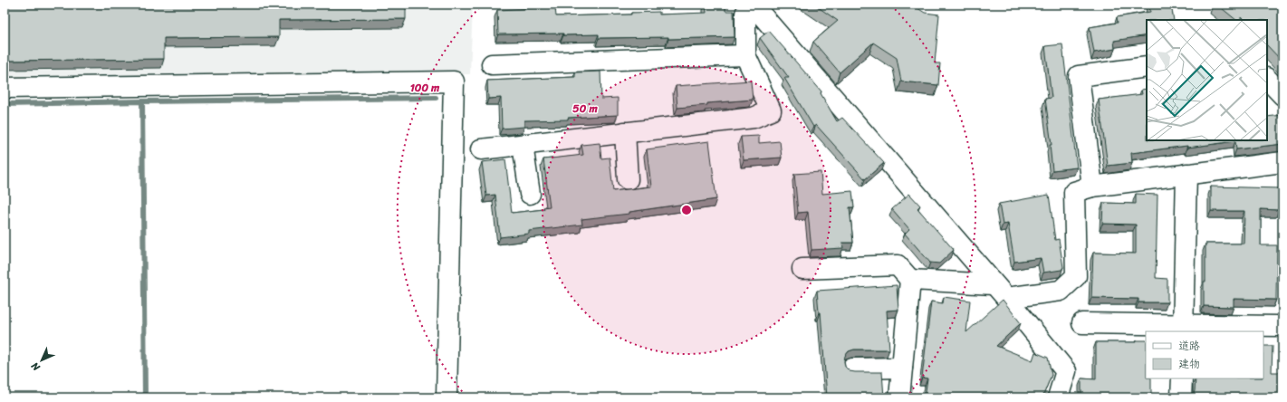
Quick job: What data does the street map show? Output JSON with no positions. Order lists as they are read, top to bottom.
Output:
{
  "legend": ["道路", "建物"],
  "north": "bottom left",
  "rings": ["100 m", "50 m"]
}
